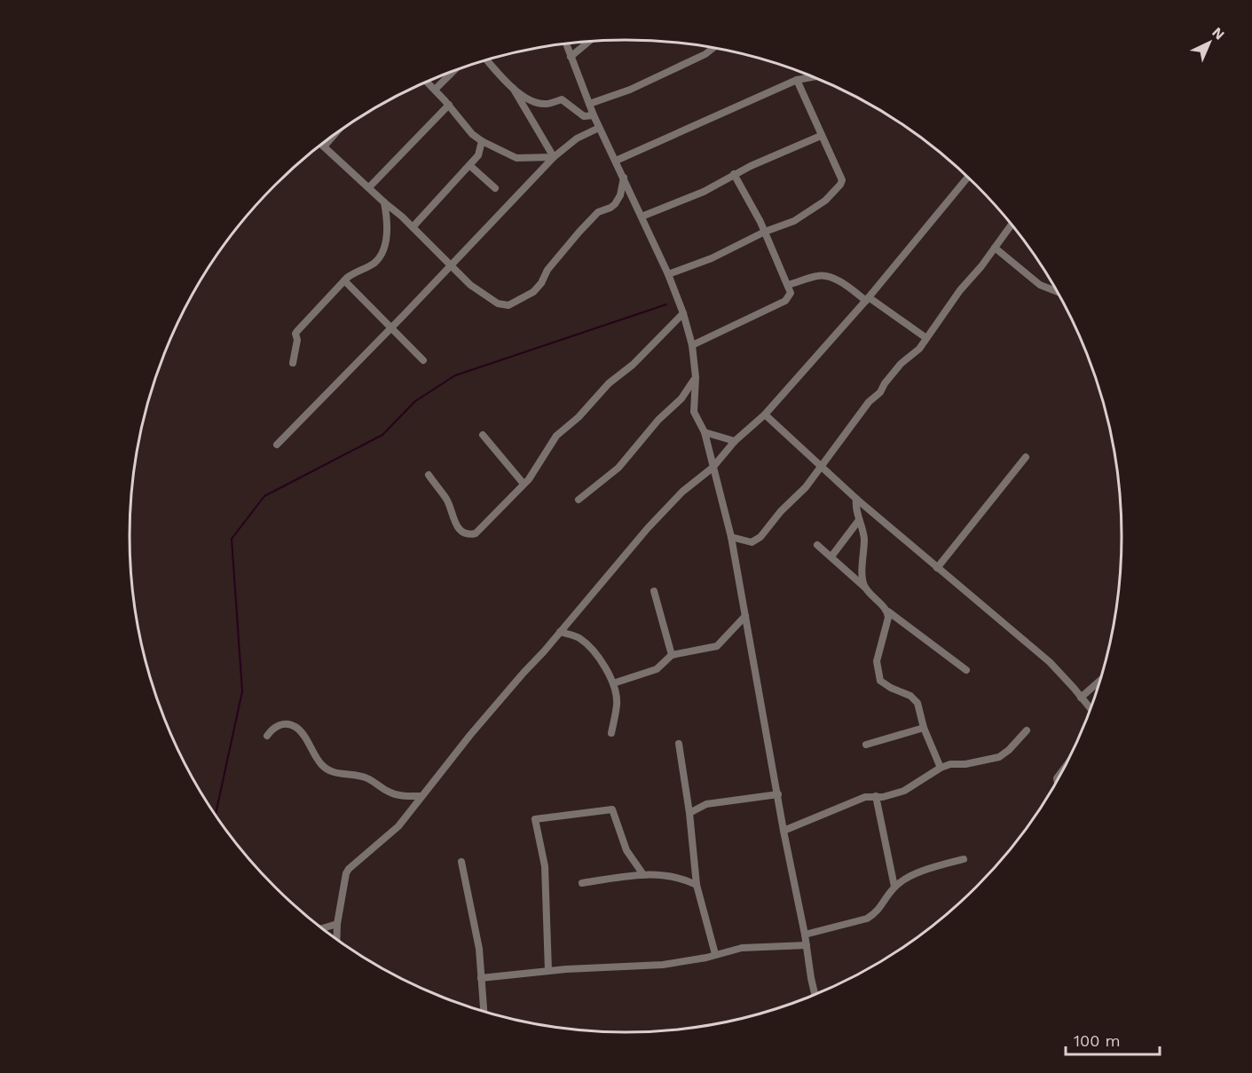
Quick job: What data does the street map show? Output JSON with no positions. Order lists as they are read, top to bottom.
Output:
{
  "scale_bar": "100 m",
  "north": "top right"
}
